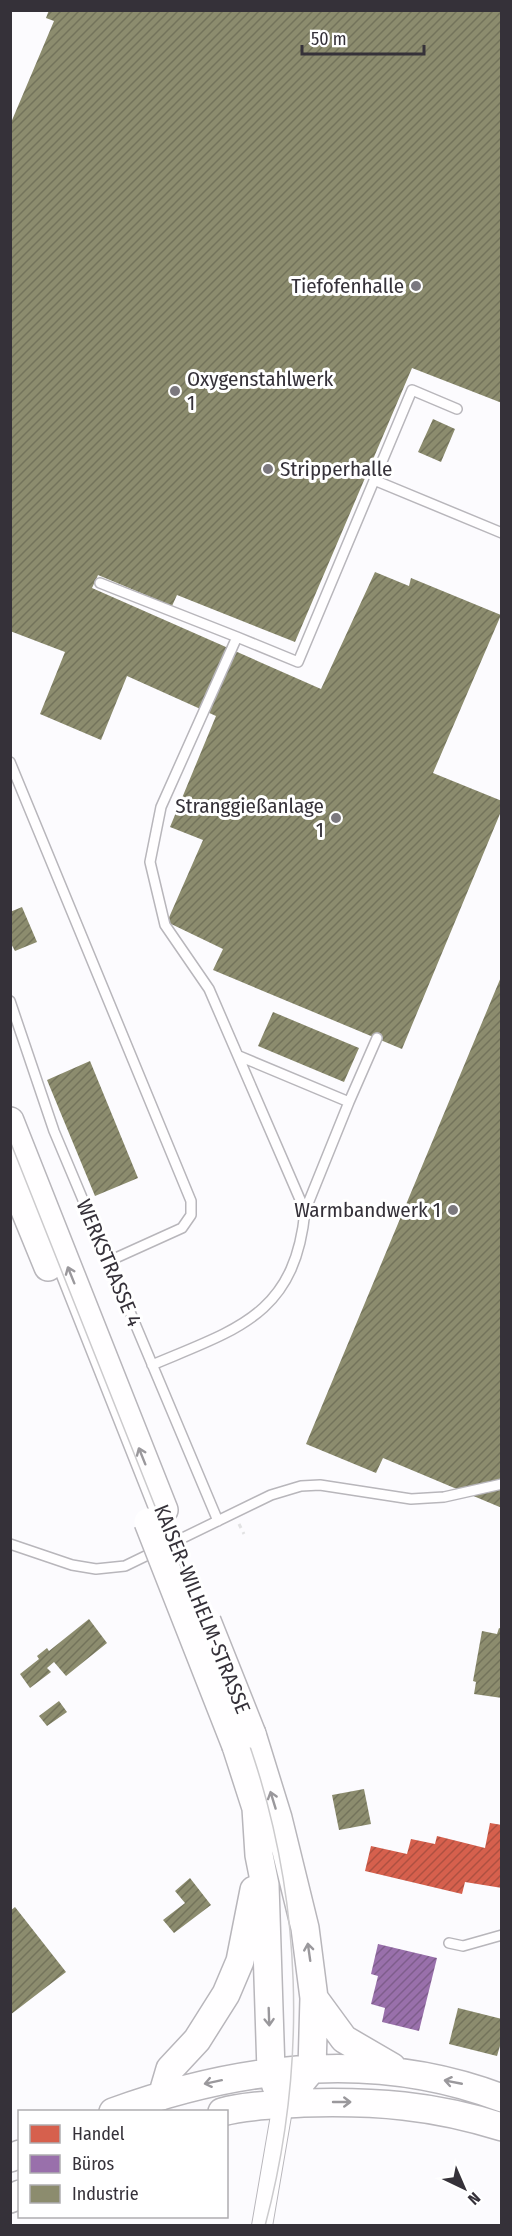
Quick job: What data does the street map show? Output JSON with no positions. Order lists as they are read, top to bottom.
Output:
{
  "streets": {
    "main road": ["KAISER-WILHELM-STRASSE"],
    "lane": ["WERKSTRASSE 4"]
  },
  "places": [
    "Tiefofenhalle",
    "Oxygenstahlwerk 1",
    "Stripperhalle",
    "Stranggießanlage 1",
    "Warmbandwerk 1"
  ],
  "legend": ["Handel", "Büros", "Industrie"],
  "scale_bar": "50 m",
  "north": "bottom right"
}
